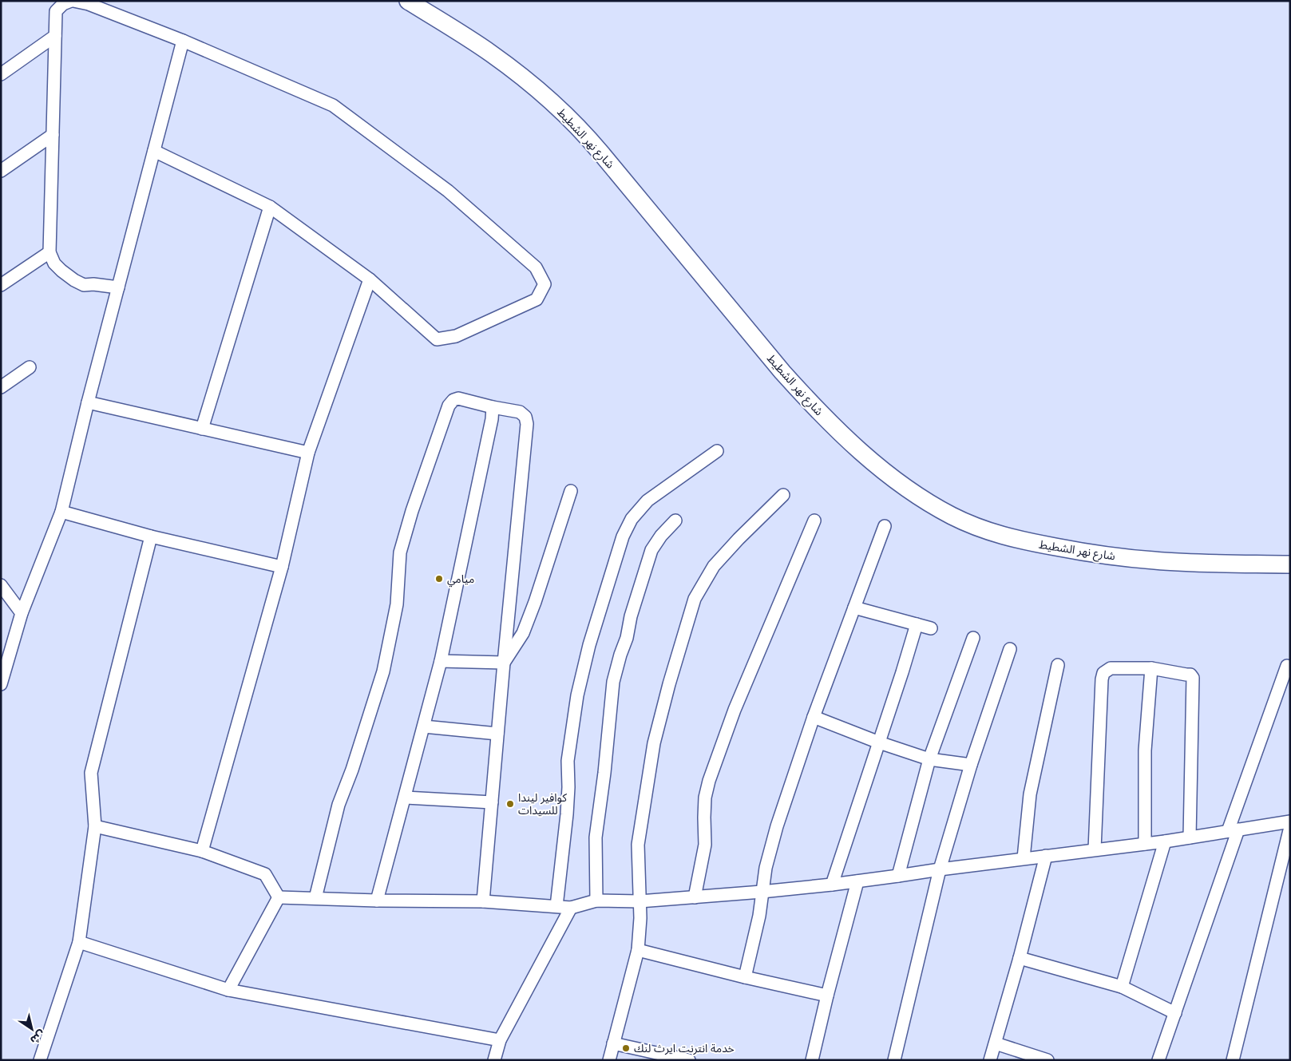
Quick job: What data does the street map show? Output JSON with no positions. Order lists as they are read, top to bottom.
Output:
{
  "streets": {
    "main road": ["شارع نهر الشطيط"]
  },
  "places": ["ميامي", "كوافير ليندا للسيدات", "خدمة انترنت ايرث لنك"],
  "north": "bottom right"
}
